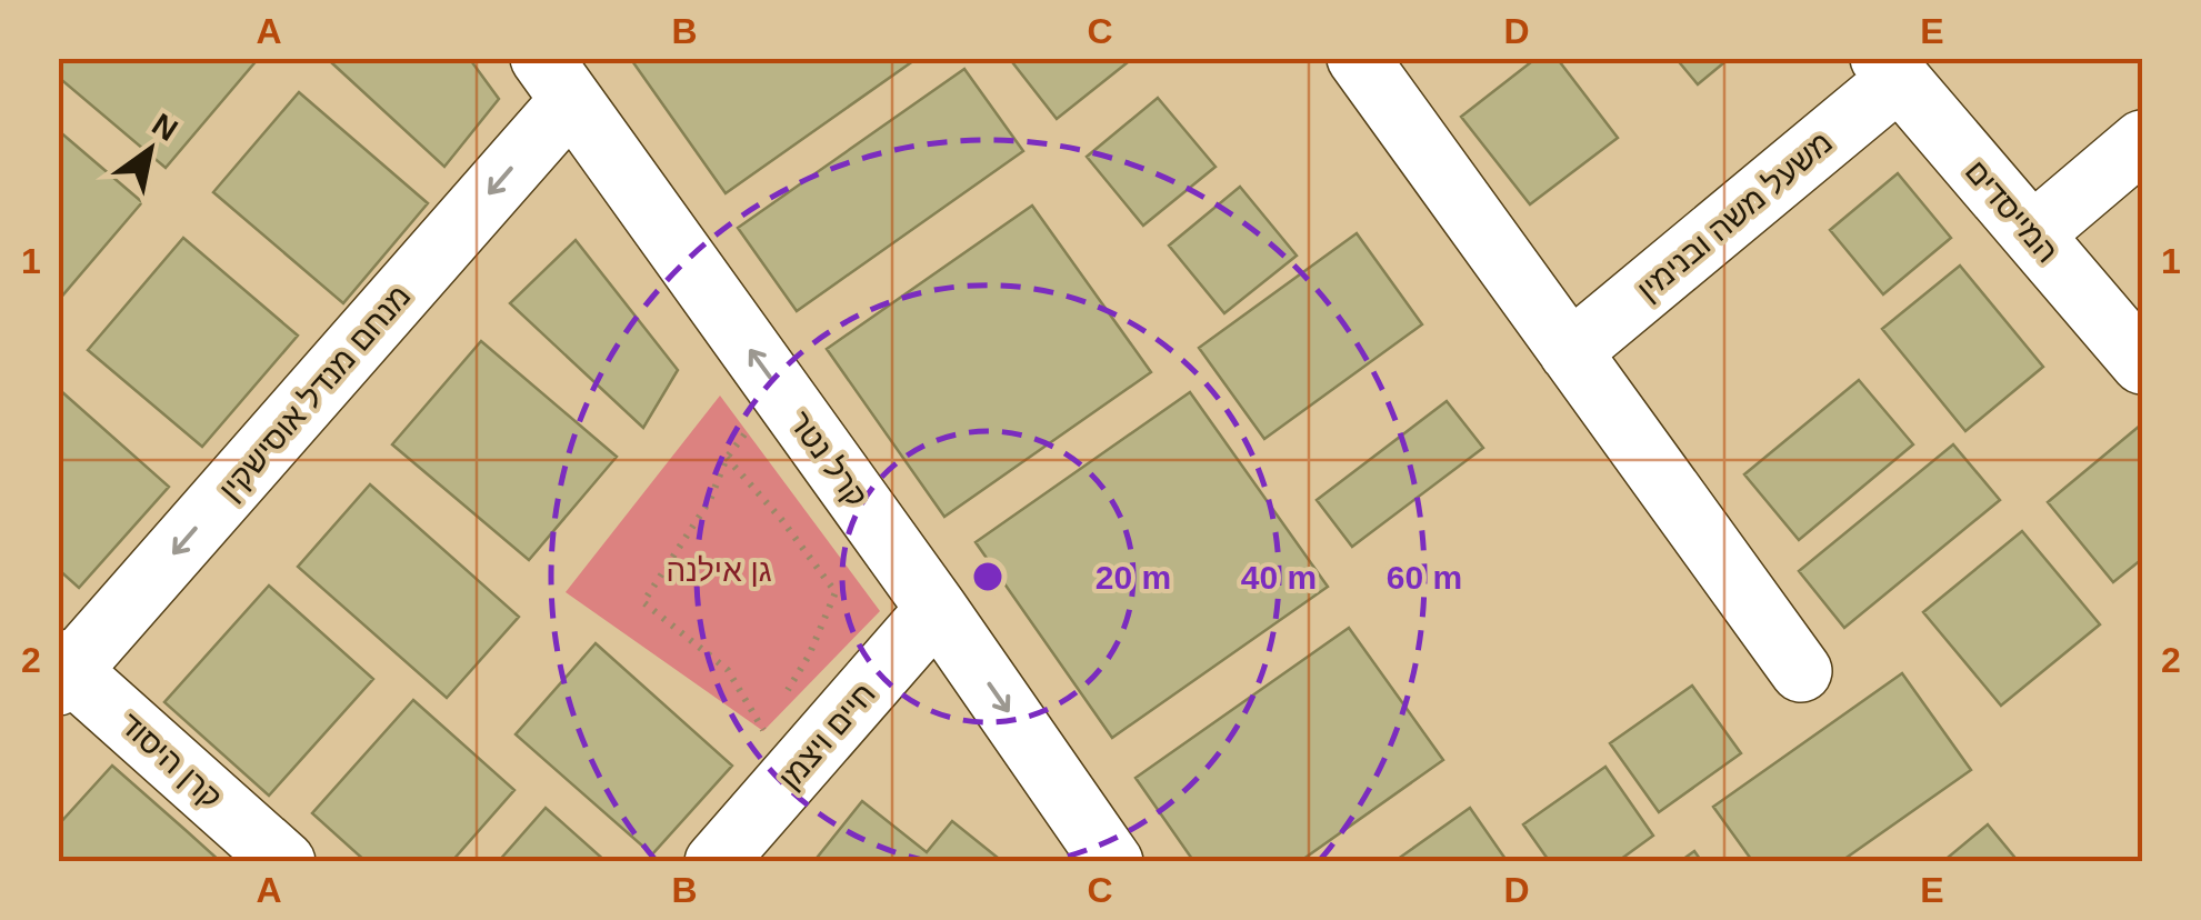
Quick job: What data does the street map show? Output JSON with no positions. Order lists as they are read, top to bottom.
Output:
{
  "streets": {
    "street": [
      "המייסדים",
      "משעל משה ובנימין",
      "מנחם מנדל אוסישקין",
      "קרל נטר",
      "חיים ויצמן",
      "קרן היסוד"
    ]
  },
  "crossings": [
    ["המייסדים", "משעל משה ובנימין"],
    ["מנחם מנדל אוסישקין", "קרל נטר"],
    ["מנחם מנדל אוסישקין", "קרן היסוד"],
    ["קרל נטר", "חיים ויצמן"]
  ],
  "one_way": ["מנחם מנדל אוסישקין"],
  "parks": ["גן אילנה"],
  "north": "top right",
  "grid": {
    "columns": [
      "A",
      "B",
      "C",
      "D",
      "E"
    ],
    "rows": ["1", "2"]
  },
  "rings": ["20 m", "40 m", "60 m"]
}
